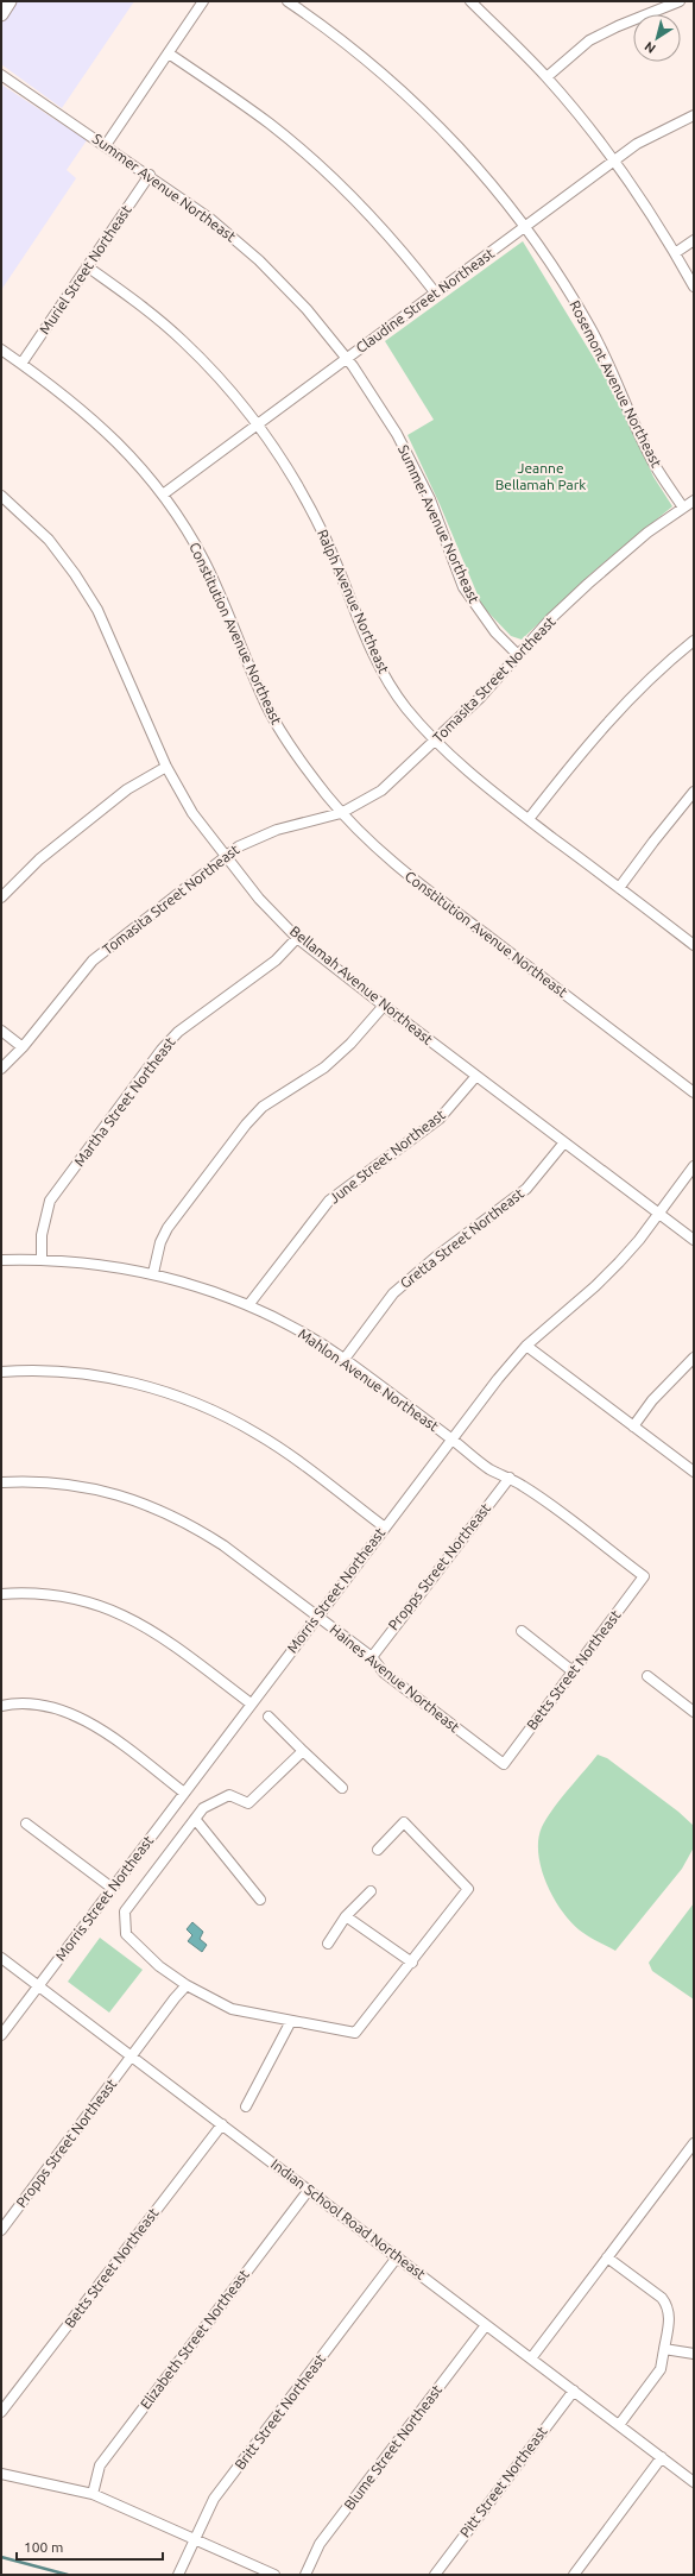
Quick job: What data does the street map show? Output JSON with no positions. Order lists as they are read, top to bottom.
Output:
{
  "streets": {
    "street": [
      "Summer Avenue Northeast",
      "Muriel Street Northeast",
      "Claudine Street Northeast",
      "Rosemont Avenue Northeast",
      "Ralph Avenue Northeast",
      "Constitution Avenue Northeast",
      "Tomasita Street Northeast",
      "Bellamah Avenue Northeast",
      "Martha Street Northeast",
      "June Street Northeast",
      "Gretta Street Northeast",
      "Mahlon Avenue Northeast",
      "Propps Street Northeast",
      "Morris Street Northeast",
      "Betts Street Northeast",
      "Haines Avenue Northeast",
      "Indian School Road Northeast",
      "Elizabeth Street Northeast",
      "Britt Street Northeast",
      "Blume Street Northeast",
      "Pitt Street Northeast"
    ]
  },
  "crossings": [
    ["Summer Avenue Northeast", "Muriel Street Northeast"],
    ["Summer Avenue Northeast", "Claudine Street Northeast"],
    ["Summer Avenue Northeast", "Tomasita Street Northeast"],
    ["Muriel Street Northeast", "Ralph Avenue Northeast"],
    ["Muriel Street Northeast", "Constitution Avenue Northeast"],
    ["Claudine Street Northeast", "Rosemont Avenue Northeast"],
    ["Claudine Street Northeast", "Ralph Avenue Northeast"],
    ["Claudine Street Northeast", "Constitution Avenue Northeast"],
    ["Rosemont Avenue Northeast", "Tomasita Street Northeast"],
    ["Ralph Avenue Northeast", "Tomasita Street Northeast"],
    ["Constitution Avenue Northeast", "Tomasita Street Northeast"],
    ["Tomasita Street Northeast", "Bellamah Avenue Northeast"],
    ["Bellamah Avenue Northeast", "Martha Street Northeast"],
    ["Bellamah Avenue Northeast", "June Street Northeast"],
    ["Bellamah Avenue Northeast", "Gretta Street Northeast"],
    ["Bellamah Avenue Northeast", "Morris Street Northeast"],
    ["Martha Street Northeast", "Mahlon Avenue Northeast"],
    ["June Street Northeast", "Mahlon Avenue Northeast"],
    ["Gretta Street Northeast", "Mahlon Avenue Northeast"],
    ["Mahlon Avenue Northeast", "Propps Street Northeast"],
    ["Mahlon Avenue Northeast", "Morris Street Northeast"],
    ["Mahlon Avenue Northeast", "Betts Street Northeast"],
    ["Propps Street Northeast", "Haines Avenue Northeast"],
    ["Propps Street Northeast", "Indian School Road Northeast"],
    ["Morris Street Northeast", "Haines Avenue Northeast"],
    ["Morris Street Northeast", "Indian School Road Northeast"],
    ["Betts Street Northeast", "Haines Avenue Northeast"],
    ["Betts Street Northeast", "Indian School Road Northeast"],
    ["Indian School Road Northeast", "Elizabeth Street Northeast"],
    ["Indian School Road Northeast", "Britt Street Northeast"],
    ["Indian School Road Northeast", "Blume Street Northeast"],
    ["Indian School Road Northeast", "Pitt Street Northeast"]
  ],
  "parks": ["Jeanne Bellamah Park"],
  "scale_bar": "100 m",
  "north": "bottom left"
}
